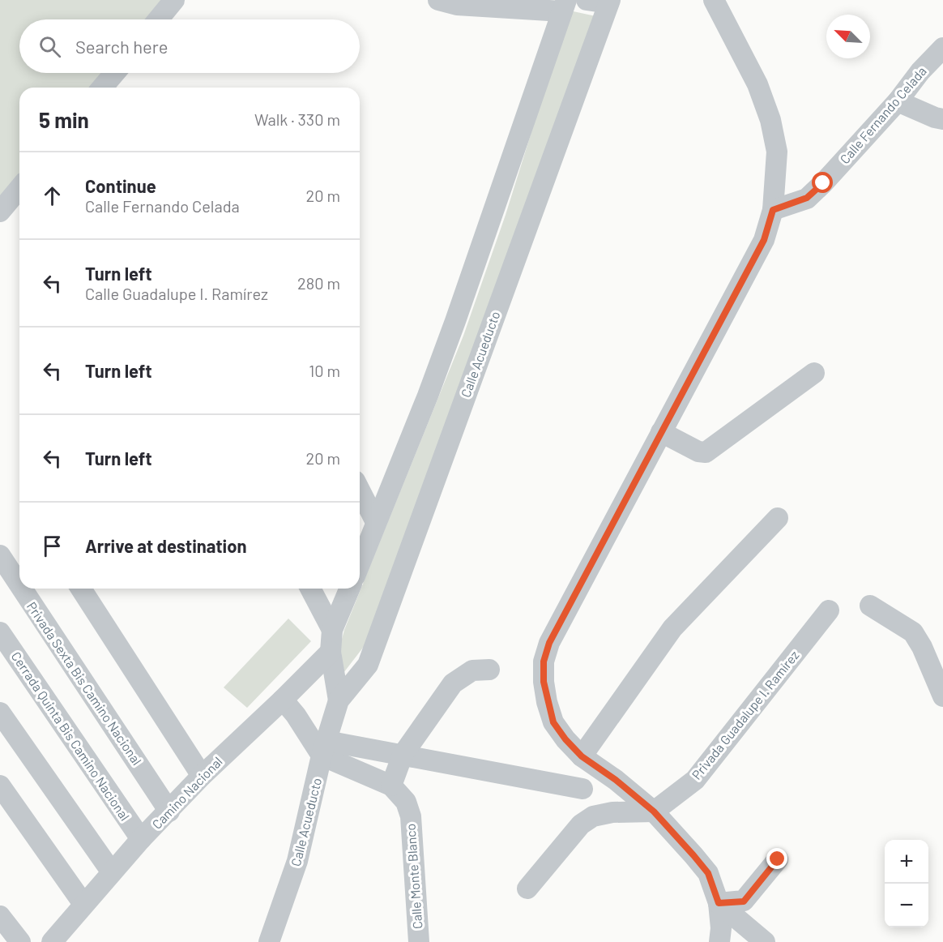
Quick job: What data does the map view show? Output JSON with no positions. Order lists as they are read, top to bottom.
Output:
{
  "streets": {
    "street": [
      "Calle Fernando Celada",
      "Calle Acueducto",
      "Privada Sexta Bis Camino Nacional",
      "Privada Guadalupe I. Ramírez",
      "Cerrada Quinta Bis Camino Nacional",
      "Camino Nacional",
      "Calle Monte Blanco"
    ]
  },
  "crossings": [
    ["Calle Acueducto", "Camino Nacional"],
    ["Calle Acueducto", "Calle Monte Blanco"],
    ["Privada Sexta Bis Camino Nacional", "Camino Nacional"],
    ["Cerrada Quinta Bis Camino Nacional", "Camino Nacional"]
  ],
  "north": "top left",
  "page": {
    "search": "Search here",
    "heading": ["5 min", "Walk · 330 m"],
    "list": [
      ["Continue", "Calle Fernando Celada", "20 m"],
      ["Turn left", "Calle Guadalupe I. Ramírez", "280 m"],
      ["Turn left", "10 m"],
      ["Turn left", "20 m"],
      "Arrive at destination"
    ],
    "map_buttons": ["+", "−"]
  }
}
